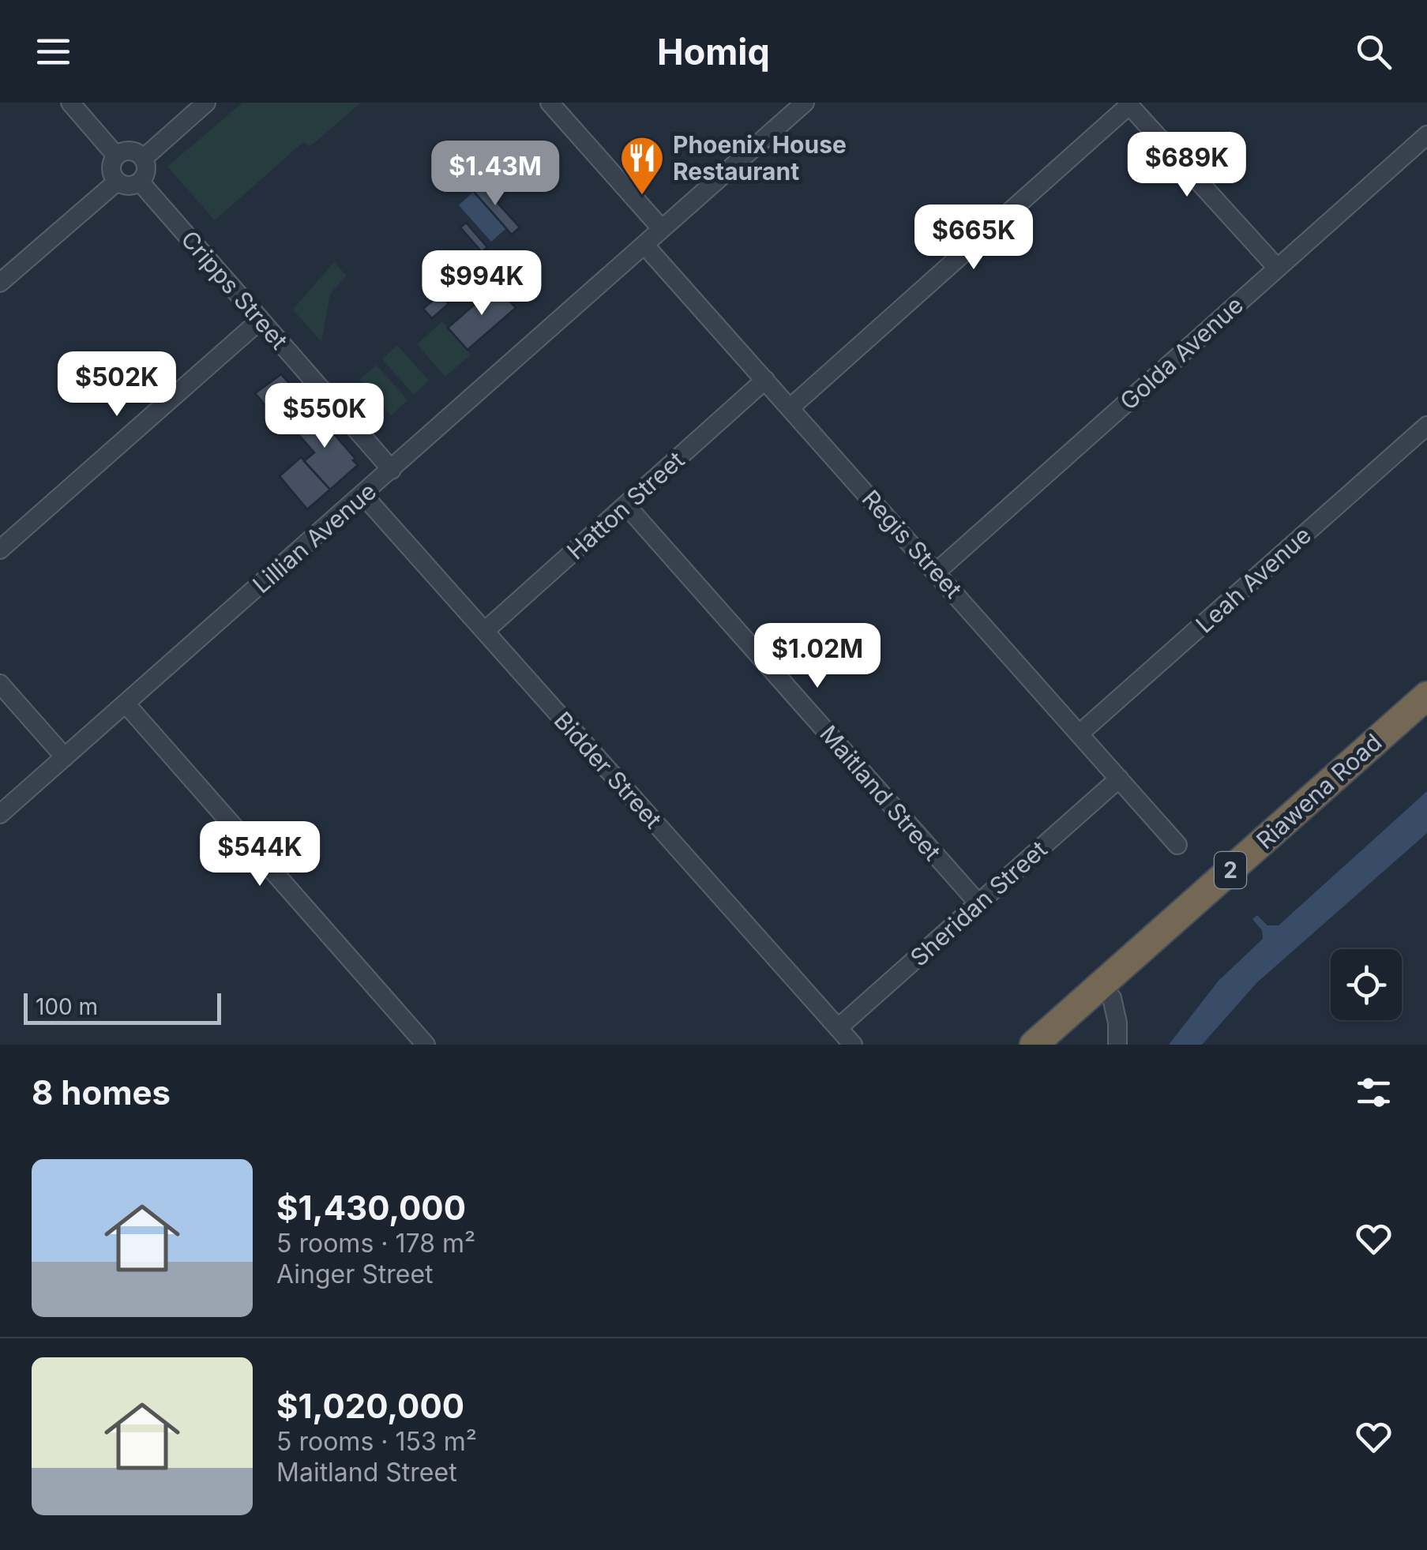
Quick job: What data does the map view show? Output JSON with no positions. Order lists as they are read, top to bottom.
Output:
{
  "streets": {
    "highway": ["Riawena Road", "2"],
    "street": [
      "Cripps Street",
      "Golda Avenue",
      "Hatton Street",
      "Lillian Avenue",
      "Regis Street",
      "Leah Avenue",
      "Bidder Street",
      "Maitland Street",
      "Sheridan Street"
    ]
  },
  "crossings": [
    ["Cripps Street", "Lillian Avenue"],
    ["Golda Avenue", "Regis Street"],
    ["Hatton Street", "Regis Street"],
    ["Hatton Street", "Bidder Street"],
    ["Hatton Street", "Maitland Street"],
    ["Lillian Avenue", "Regis Street"],
    ["Lillian Avenue", "Bidder Street"],
    ["Regis Street", "Leah Avenue"],
    ["Regis Street", "Sheridan Street"],
    ["Bidder Street", "Sheridan Street"],
    ["Maitland Street", "Sheridan Street"]
  ],
  "places": {
    "restaurant": ["Phoenix House Restaurant"]
  },
  "scale_bar": "100 m",
  "page": {
    "header": "Homiq",
    "price": [
      "$689K",
      "$1.43M",
      "$665K",
      "$994K",
      "$502K",
      "$550K",
      "$1.02M",
      "$544K"
    ],
    "scale": "100 m",
    "heading": "8 homes",
    "list": [
      {
        "name": "$1,430,000",
        "note": "5 rooms · 178 m² · Ainger Street"
      },
      {
        "name": "$1,020,000",
        "note": "5 rooms · 153 m² · Maitland Street"
      }
    ]
  }
}
